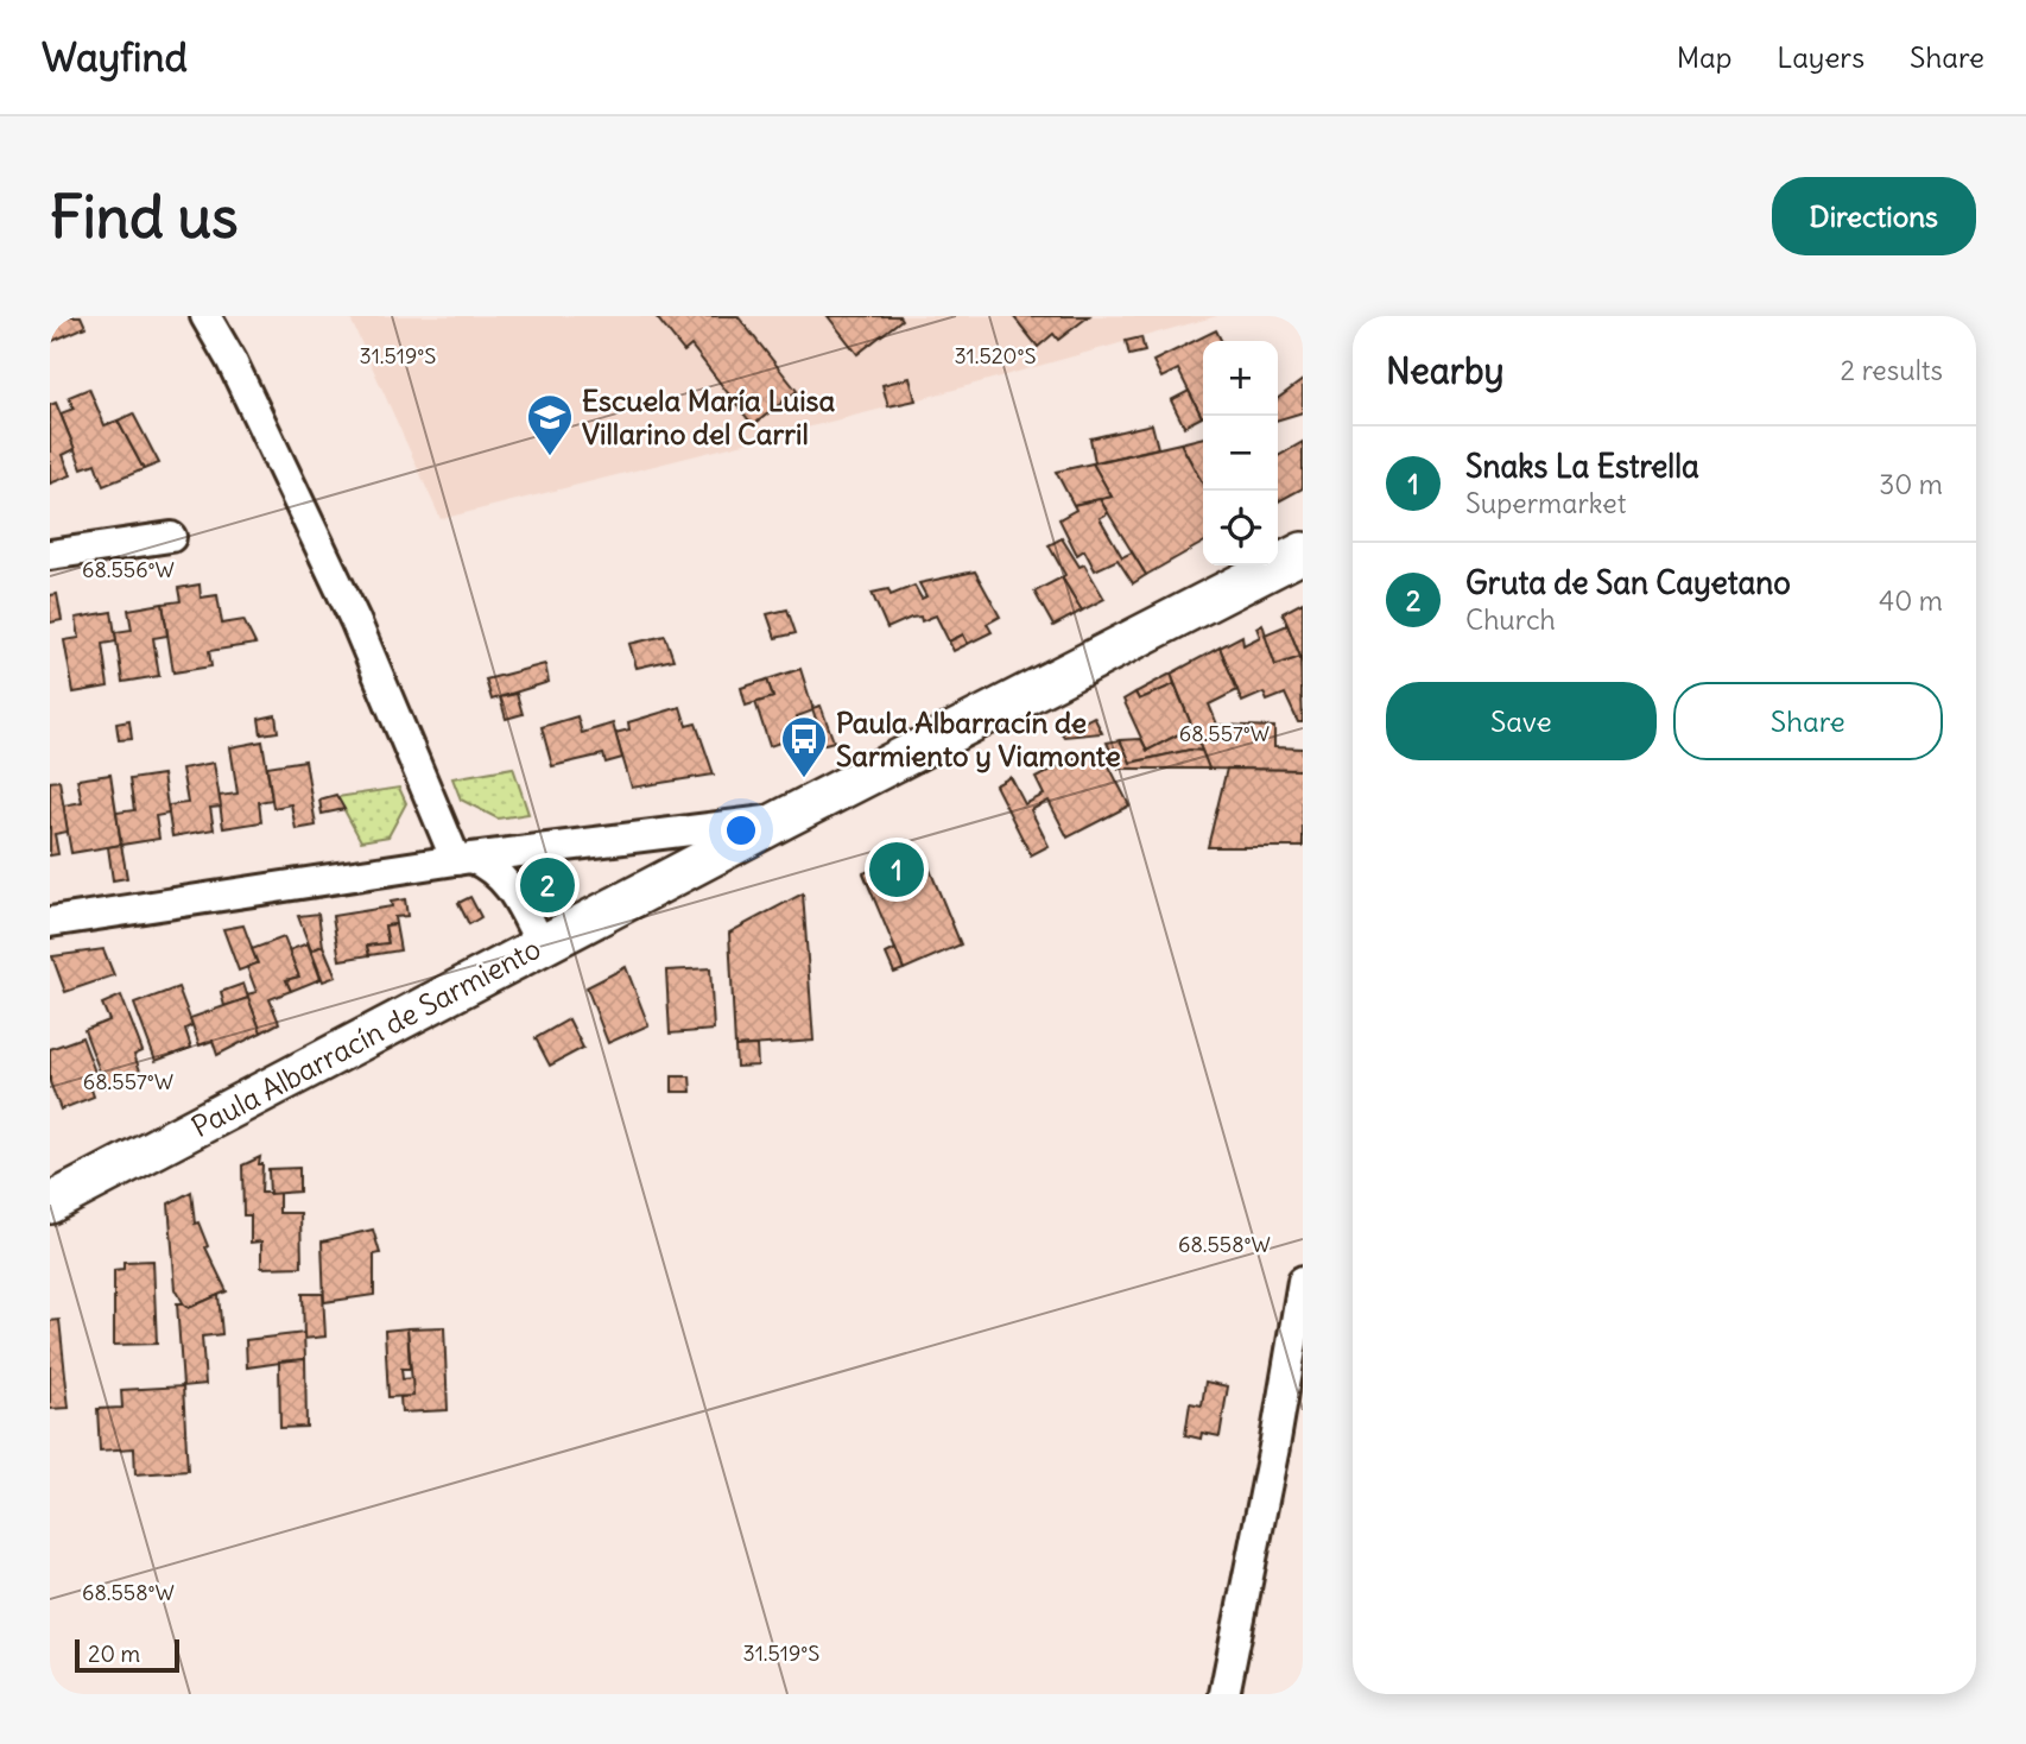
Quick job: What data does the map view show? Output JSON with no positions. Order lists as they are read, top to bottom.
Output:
{
  "streets": {
    "main road": ["Paula Albarracín de Sarmiento"]
  },
  "places": {
    "school or university": ["Escuela María Luisa Villarino del Carril"],
    "bus stop": ["Paula Albarracín de Sarmiento y Viamonte"]
  },
  "scale_bar": "20 m",
  "page": {
    "header": "Wayfind",
    "nav": ["Map", "Layers", "Share"],
    "buttons": [
      "Directions",
      ["Save", "Share"]
    ],
    "title": "Find us",
    "heading": ["Nearby", "2 results"],
    "map_buttons": ["+", "−"],
    "list": [
      {
        "mark": "1",
        "name": "Snaks La Estrella",
        "note": "Supermarket",
        "value": "30 m"
      },
      {
        "mark": "2",
        "name": "Gruta de San Cayetano",
        "note": "Church",
        "value": "40 m"
      }
    ],
    "pins": ["1", "2"],
    "scale": "20 m"
  },
  "coordinates": [
    "31.519°S",
    "31.520°S",
    "68.556°W",
    "68.557°W",
    "68.558°W"
  ]
}
